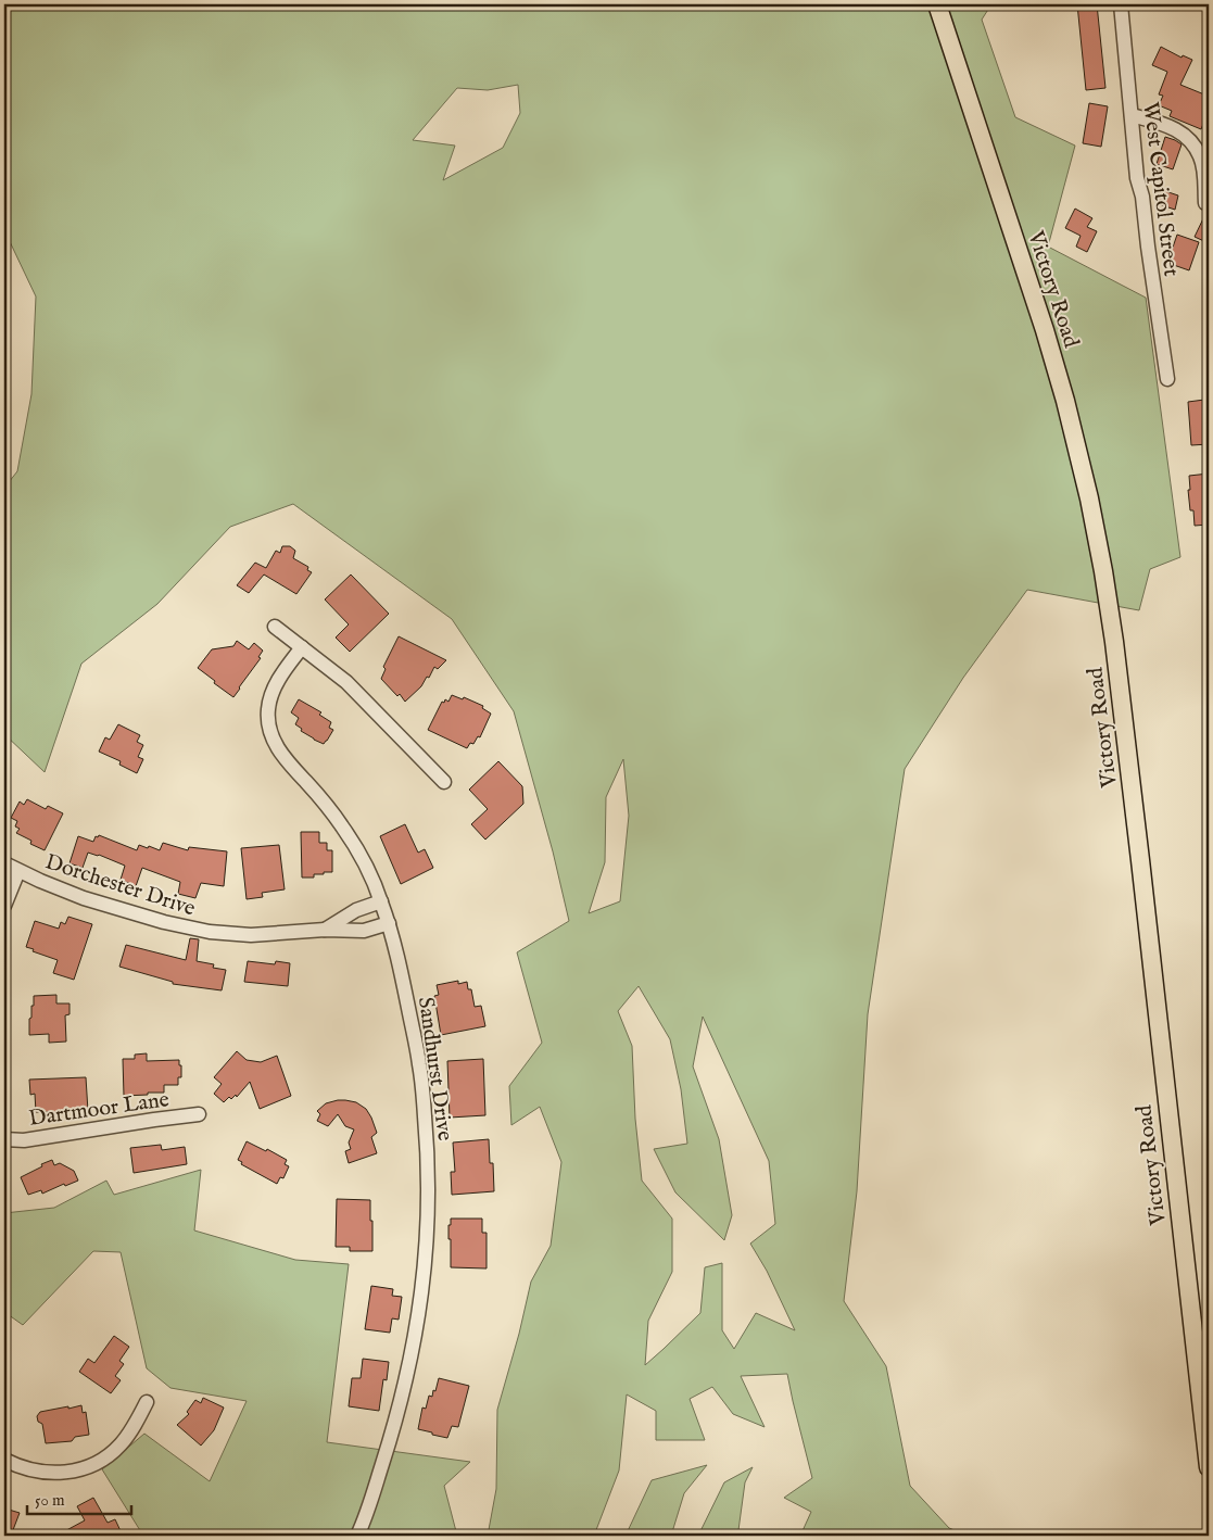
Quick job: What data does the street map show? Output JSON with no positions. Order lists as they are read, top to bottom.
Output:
{
  "streets": {
    "main road": ["Victory Road"],
    "street": [
      "West Capitol Street",
      "Dorchester Drive",
      "Sandhurst Drive",
      "Dartmoor Lane"
    ]
  },
  "crossings": [
    ["Dorchester Drive", "Sandhurst Drive"]
  ],
  "scale_bar": "50 m"
}
